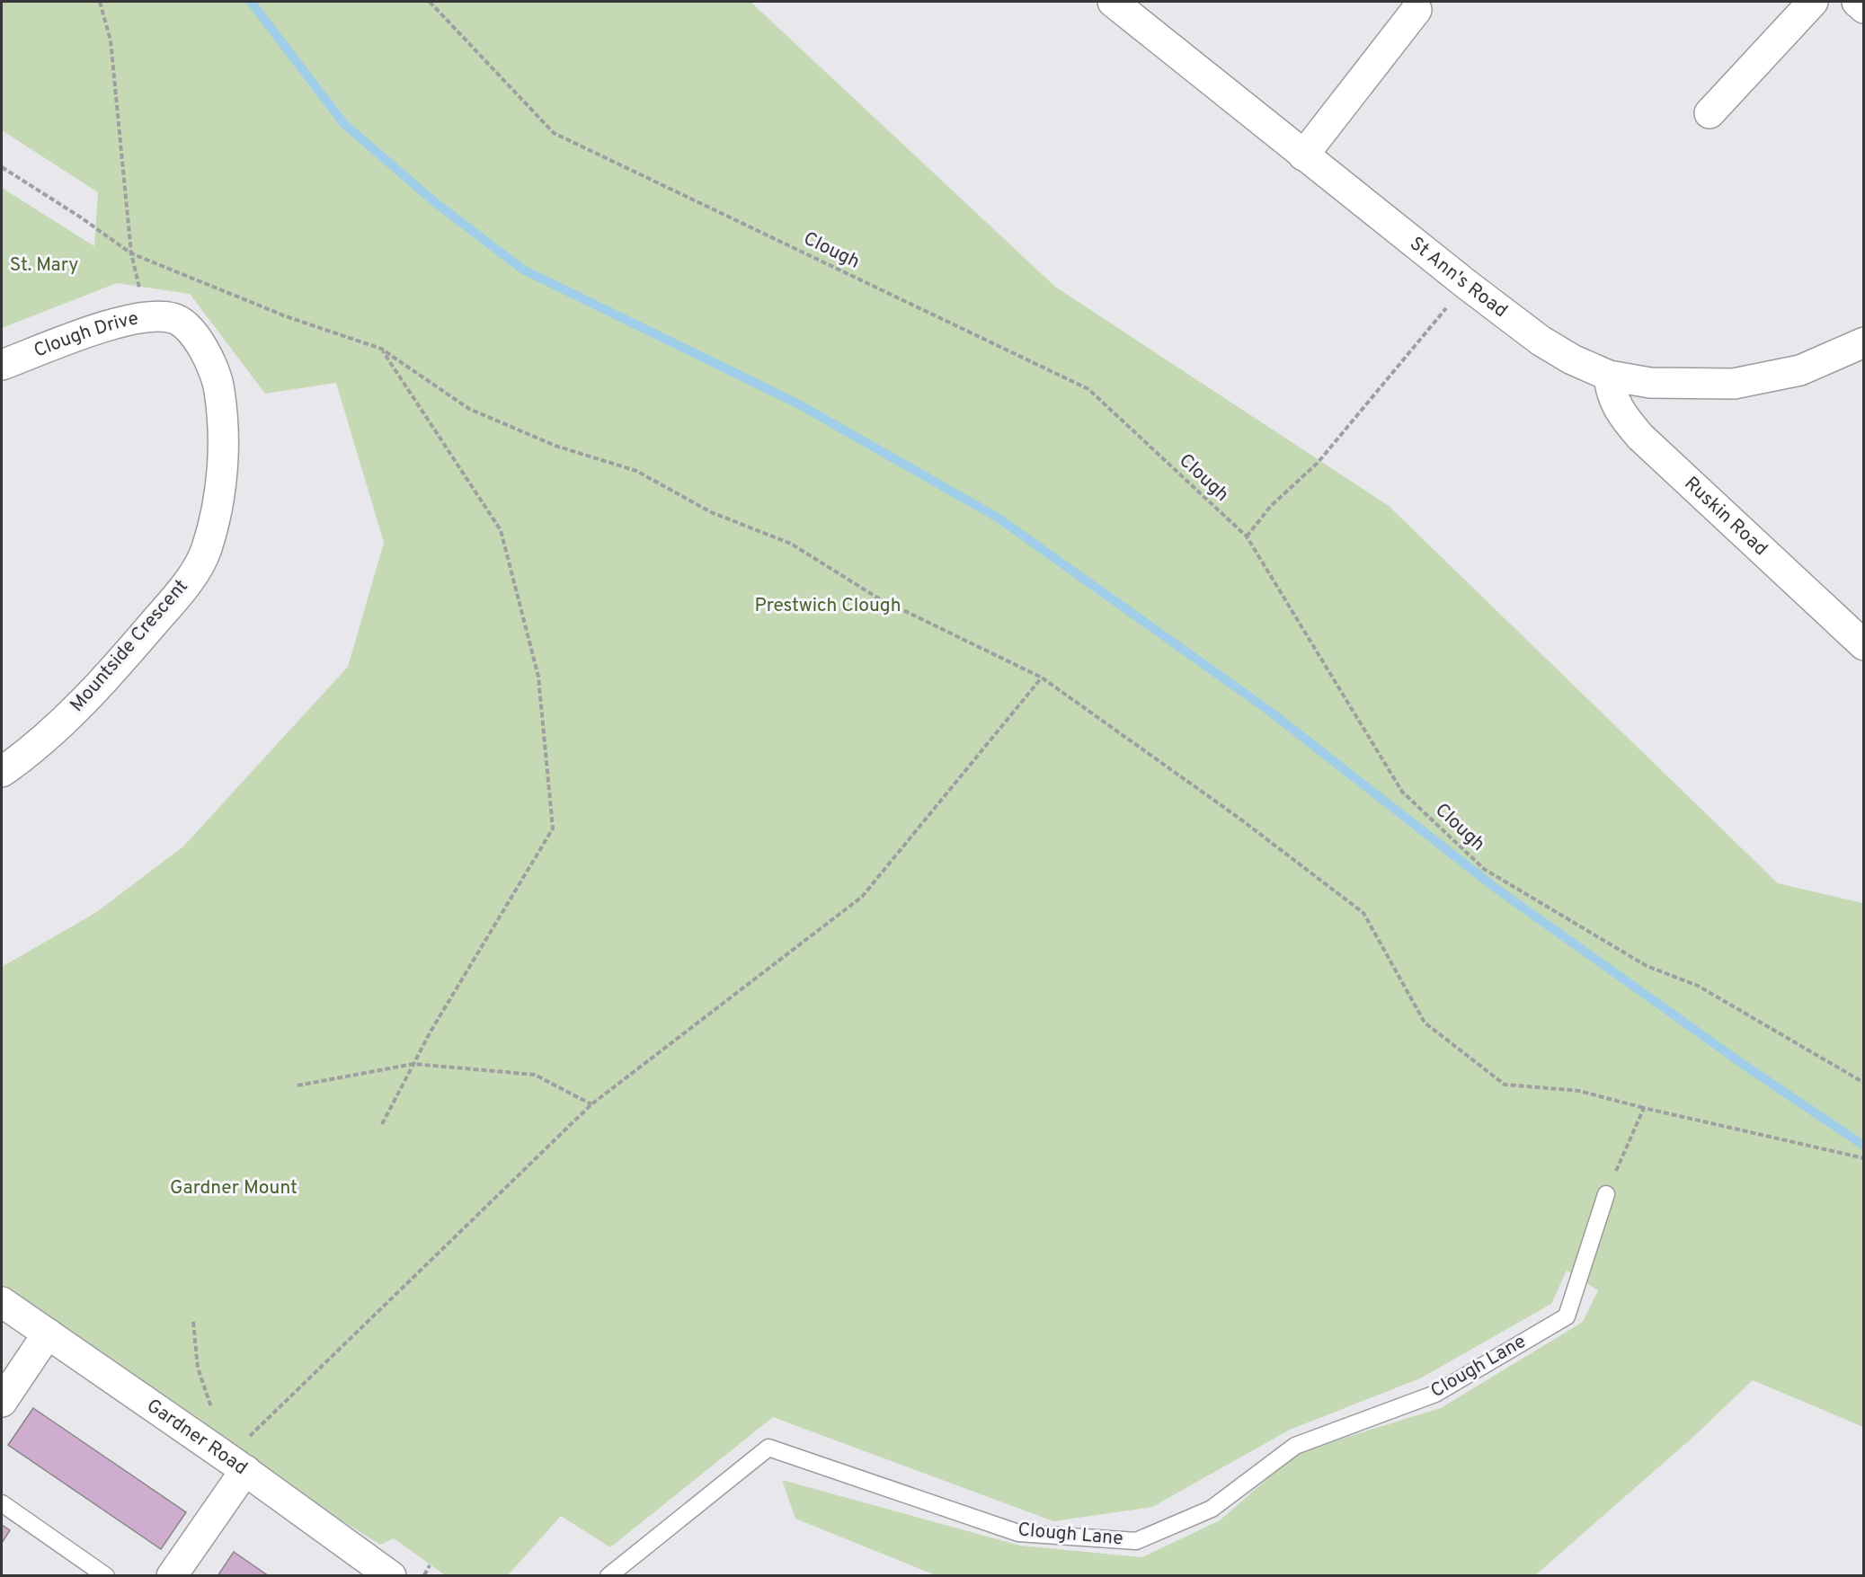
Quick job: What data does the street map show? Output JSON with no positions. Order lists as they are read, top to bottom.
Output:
{
  "streets": {
    "street": [
      "St Ann's Road",
      "Clough Drive",
      "Ruskin Road",
      "Mountside Crescent",
      "Gardner Road"
    ],
    "lane": ["Clough Lane"],
    "path": ["Clough"]
  },
  "crossings": [
    ["St Ann's Road", "Ruskin Road"],
    ["Clough Drive", "Mountside Crescent"]
  ],
  "parks": ["St. Mary", "Prestwich Clough", "Gardner Mount"]
}
